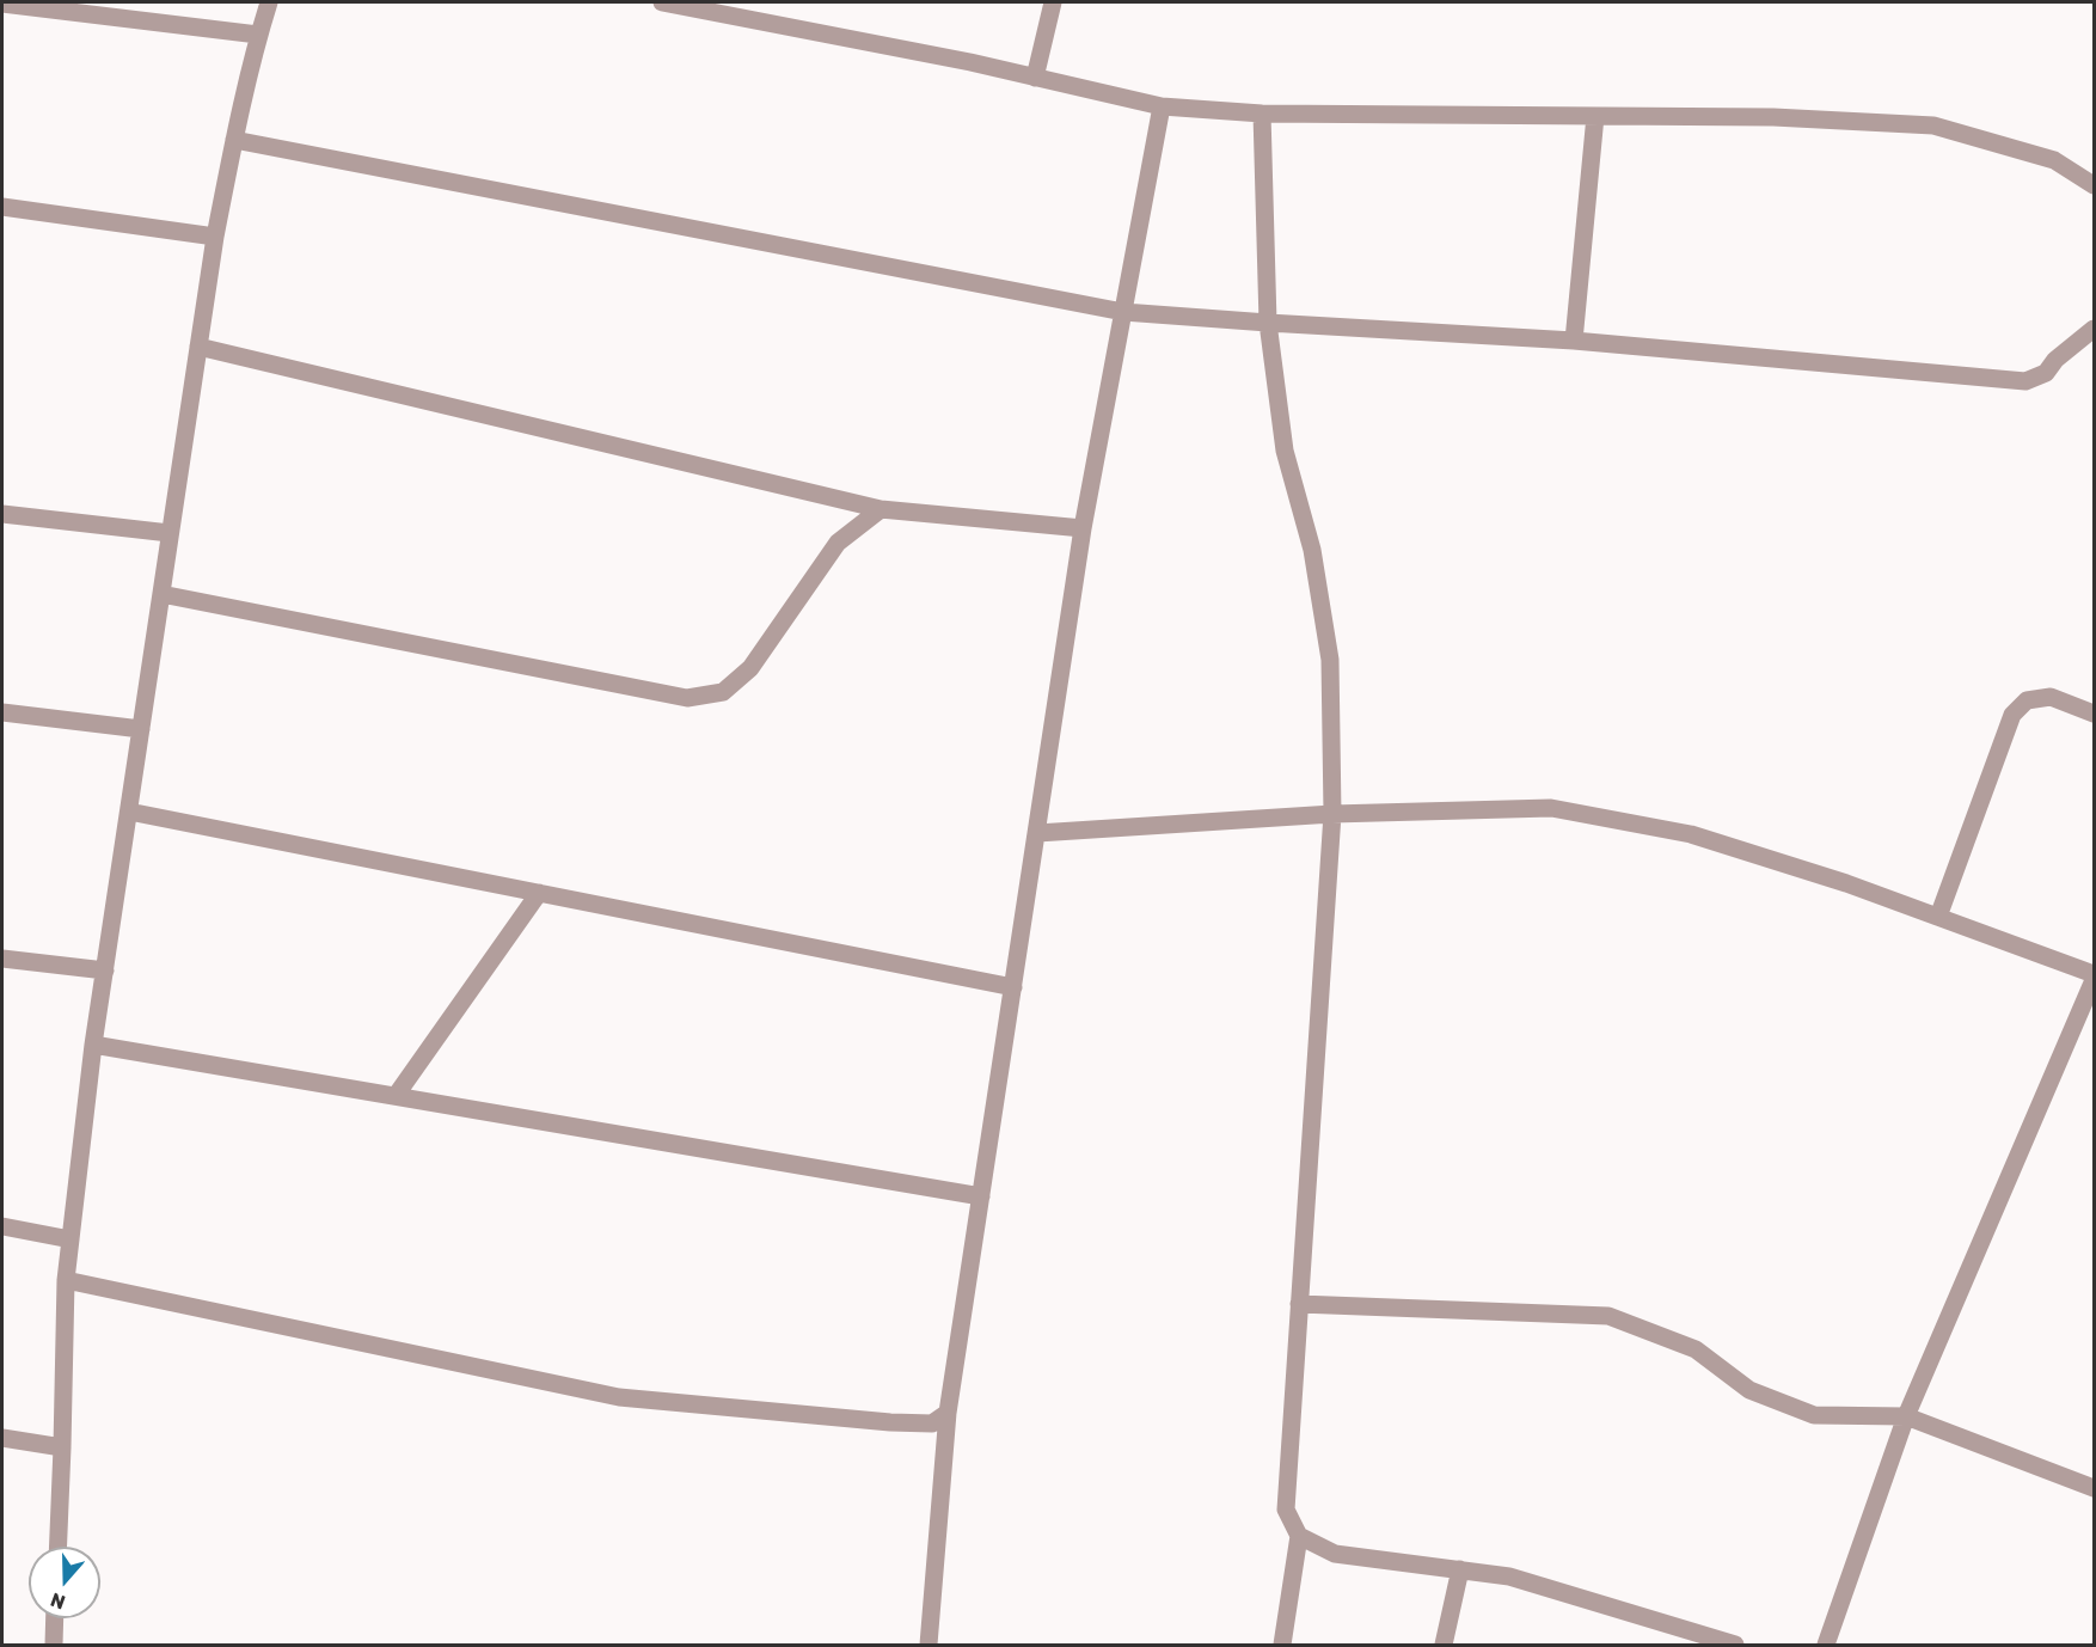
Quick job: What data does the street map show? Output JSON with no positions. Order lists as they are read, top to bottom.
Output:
{
  "north": "bottom"
}
